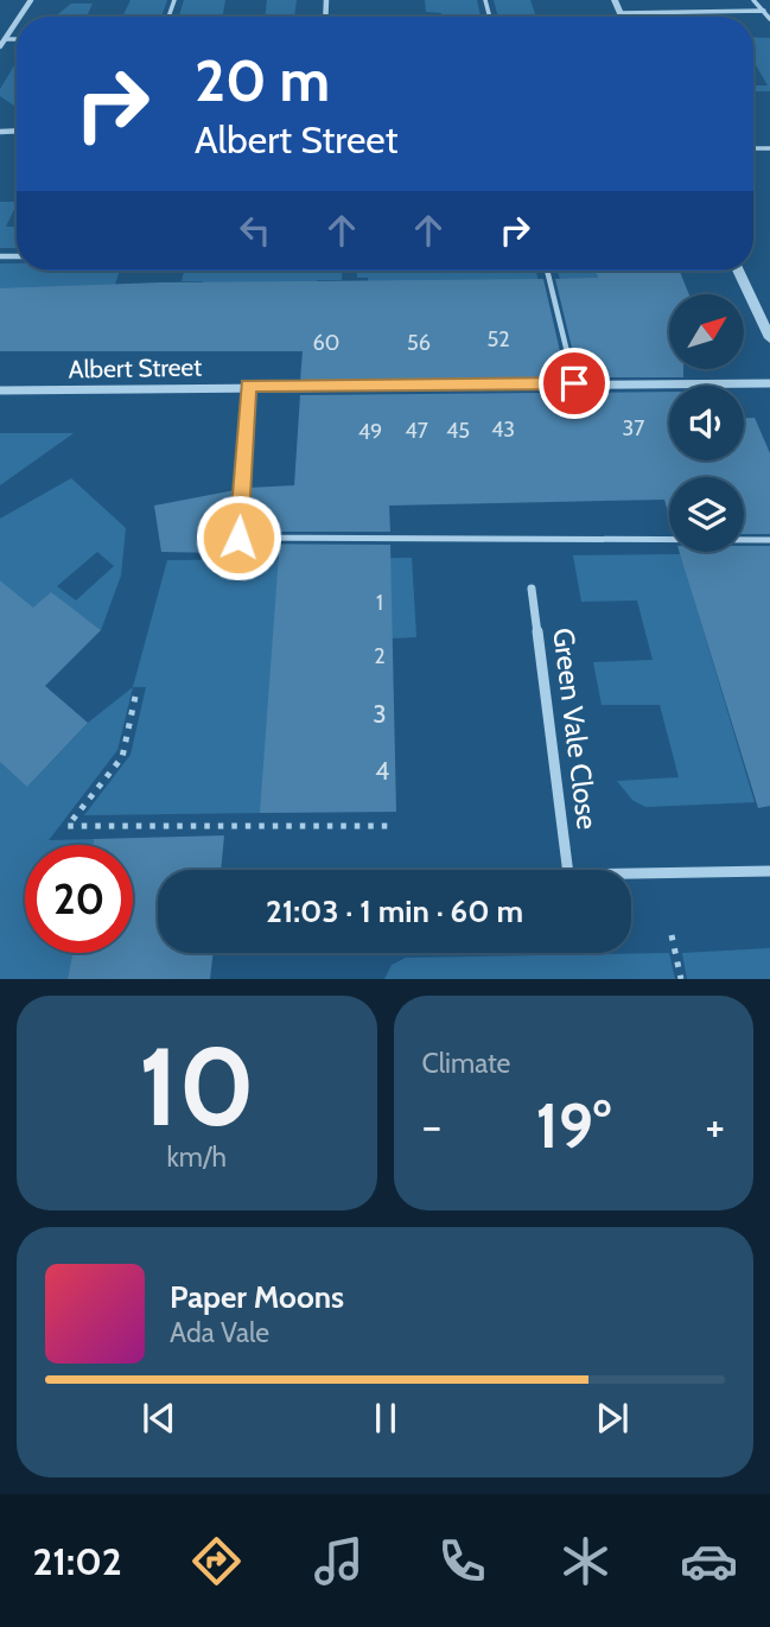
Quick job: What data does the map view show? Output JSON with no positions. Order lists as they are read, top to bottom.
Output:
{
  "streets": {
    "street": ["Albert Street", "Green Vale Close"]
  },
  "house_numbers": [
    "52",
    "60",
    "56",
    "37",
    "43",
    "47",
    "45",
    "49",
    "1",
    "2",
    "3",
    "4"
  ],
  "north": "top right",
  "page": {
    "turn": ["20 m", "Albert Street"],
    "limit": "20",
    "trip": "21:03 · 1 min · 60 m",
    "tile": [
      ["10", "km/h"],
      "Climate"
    ],
    "heat": ["−", "19°", "+"],
    "song": ["Paper Moons", "Ada Vale"],
    "tabs": "21:02"
  }
}
